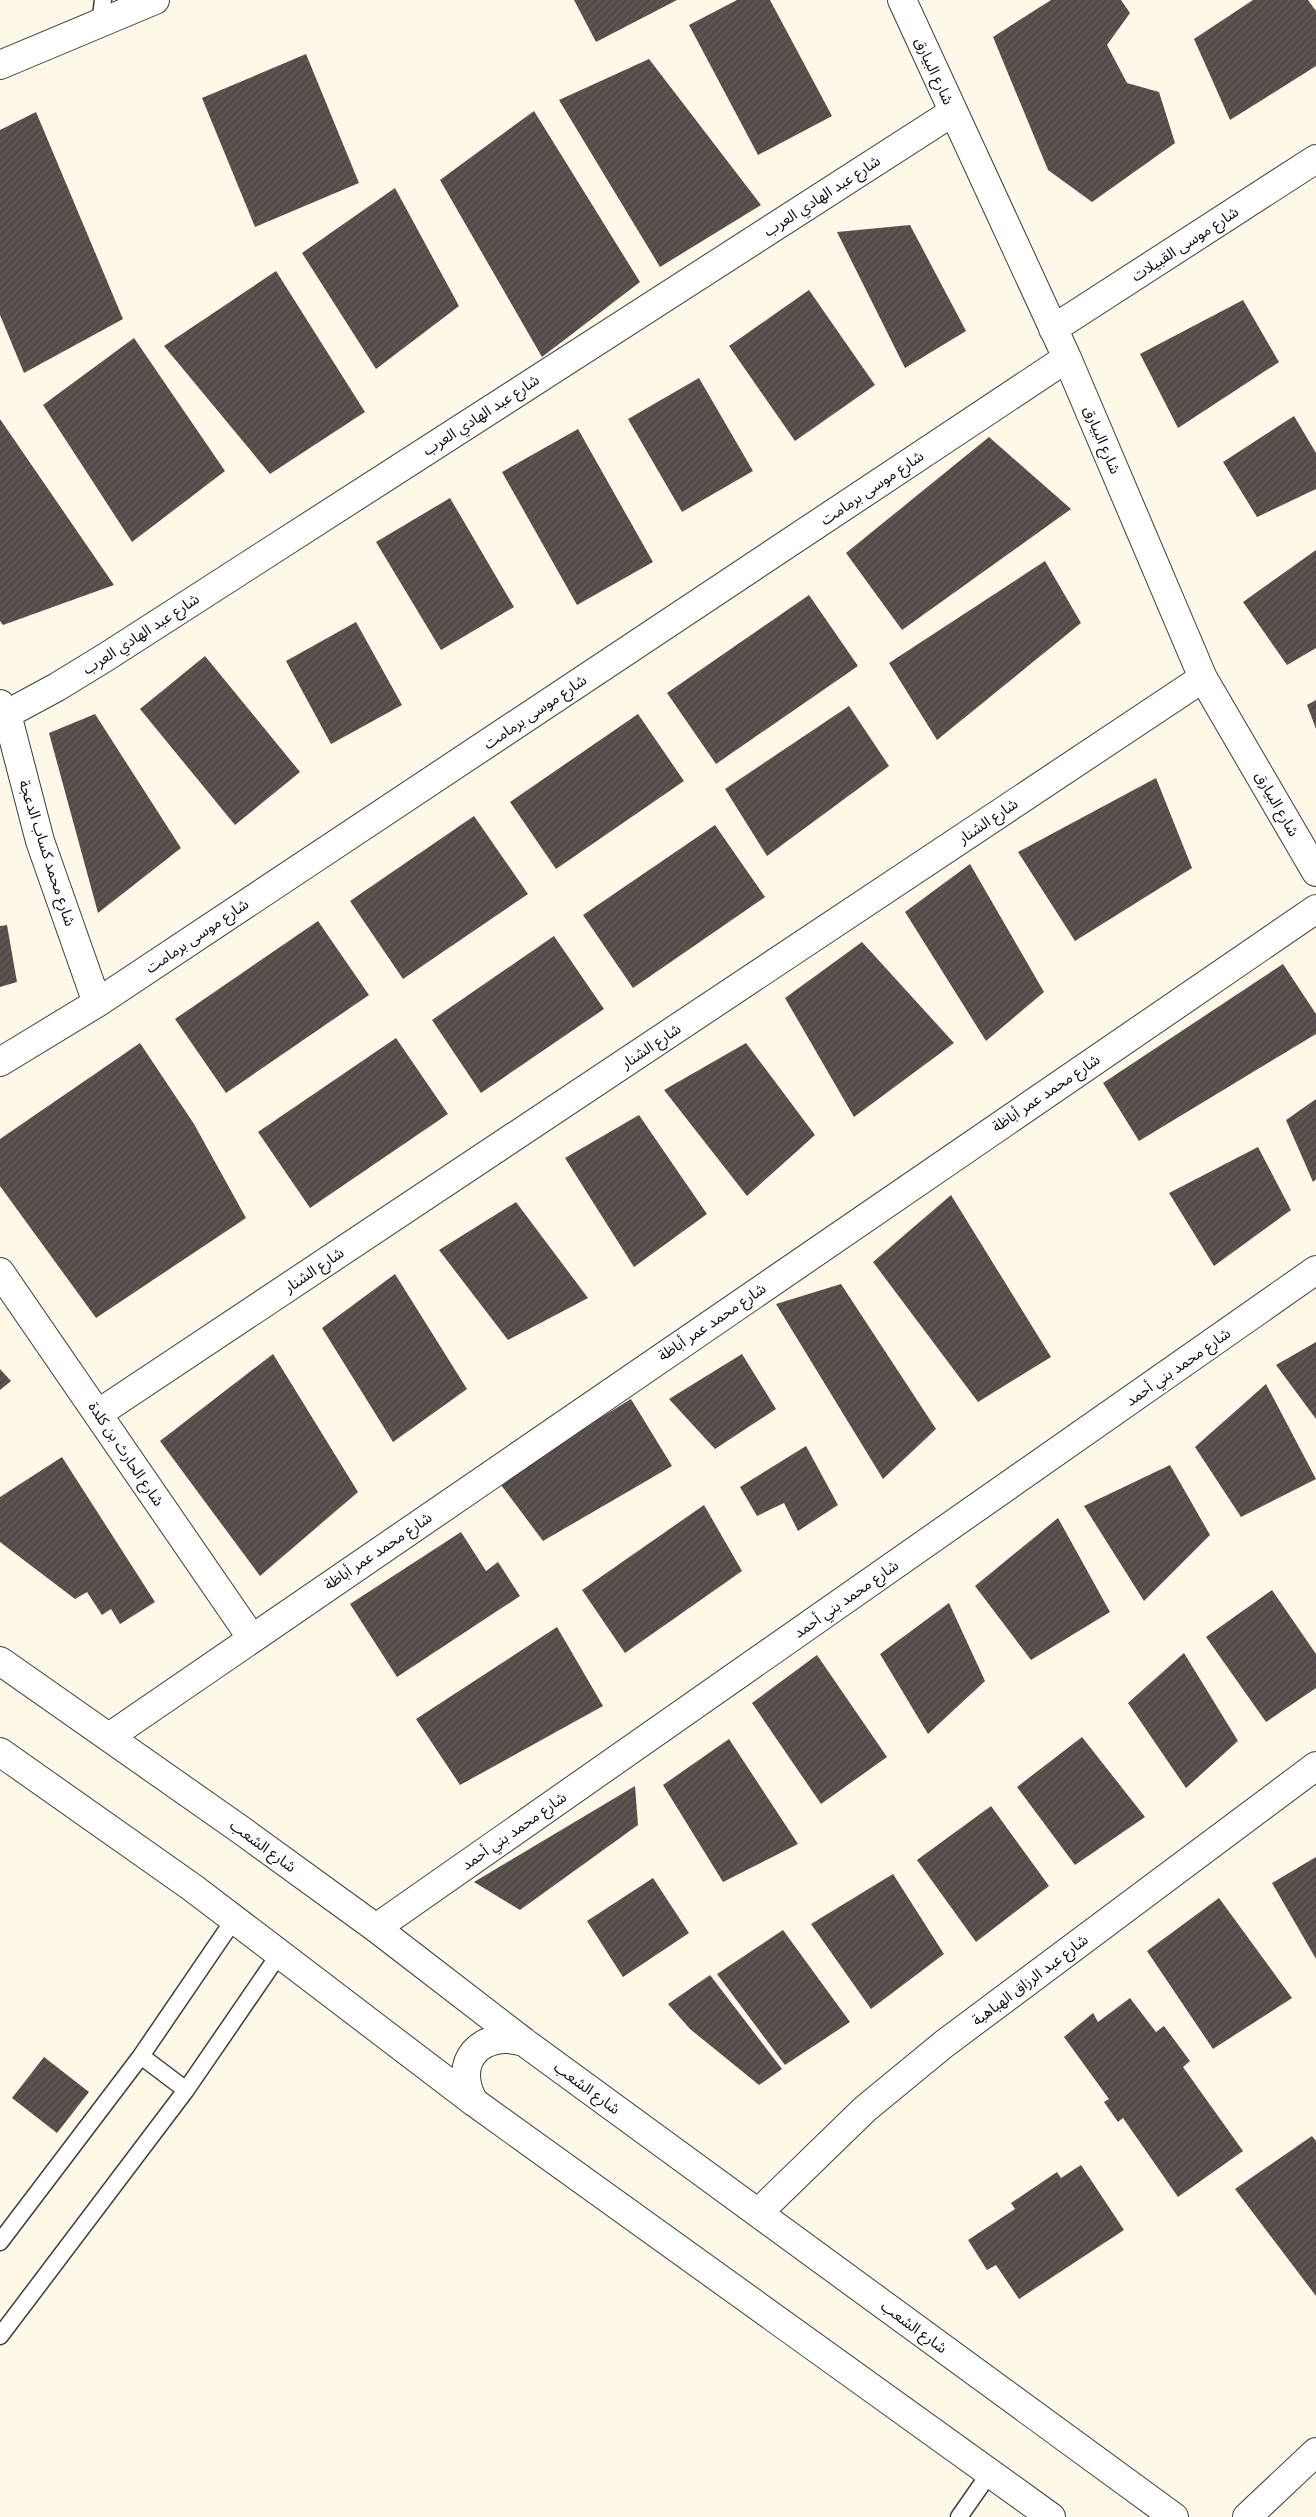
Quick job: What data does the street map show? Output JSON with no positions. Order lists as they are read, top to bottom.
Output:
{
  "streets": {
    "street": [
      "شارع البيارق",
      "شارع عبد الهادي العرب",
      "شارع موسى القبيلات",
      "شارع موسى برمامت",
      "شارع الشنار",
      "شارع محمد كساب الدعجة",
      "شارع محمد عمر أباظة",
      "شارع محمد بني أحمد",
      "شارع الحارث بن كلدة",
      "شارع الشعب",
      "شارع عبد الرزاق الهباهبة"
    ]
  },
  "crossings": [
    ["شارع البيارق", "شارع عبد الهادي العرب"],
    ["شارع البيارق", "شارع موسى القبيلات"],
    ["شارع البيارق", "شارع موسى برمامت"],
    ["شارع البيارق", "شارع الشنار"],
    ["شارع عبد الهادي العرب", "شارع محمد كساب الدعجة"],
    ["شارع موسى برمامت", "شارع محمد كساب الدعجة"],
    ["شارع الشنار", "شارع الحارث بن كلدة"],
    ["شارع محمد عمر أباظة", "شارع الحارث بن كلدة"],
    ["شارع محمد عمر أباظة", "شارع الشعب"],
    ["شارع محمد بني أحمد", "شارع الشعب"],
    ["شارع الشعب", "شارع عبد الرزاق الهباهبة"]
  ]
}
